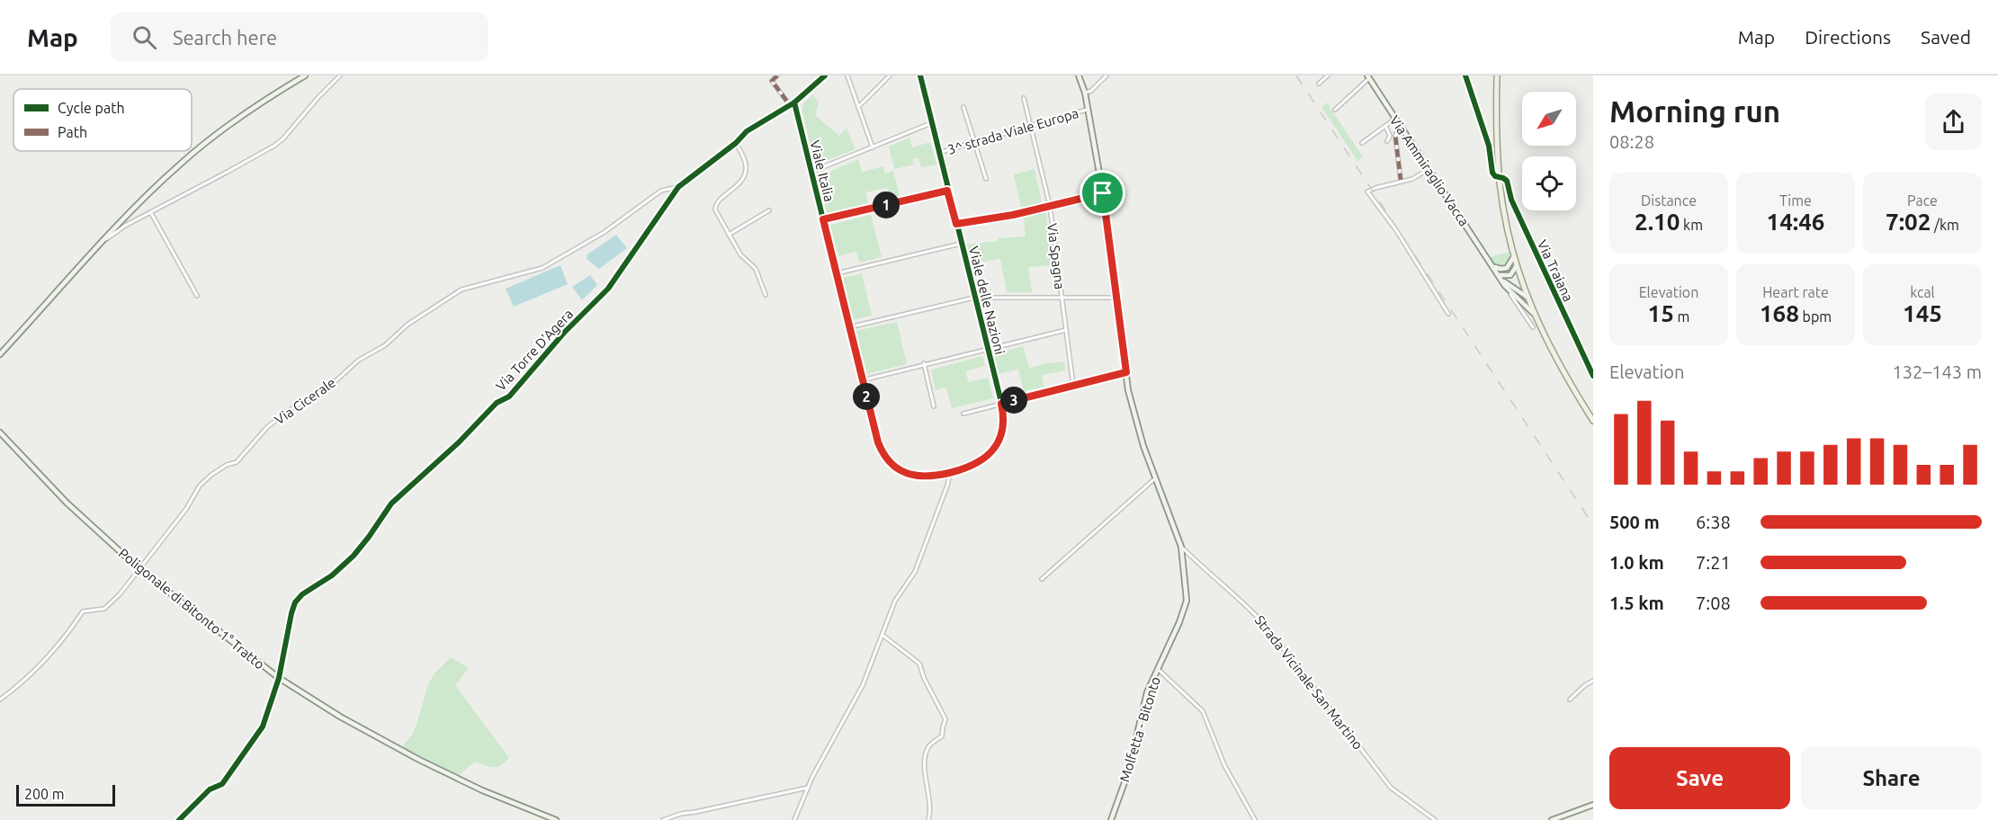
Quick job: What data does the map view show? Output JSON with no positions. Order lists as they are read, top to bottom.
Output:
{
  "streets": {
    "street": [
      "3^ strada Viale Europa",
      "Viale Italia",
      "Via Ammiraglio Vacca",
      "Via Spagna",
      "Via Traiana",
      "Viale delle Nazioni",
      "Via Torre D'Agera",
      "Via Cicerale",
      "Poligonale di Bitonto 1° Tratto",
      "Strada Vicinale San Martino",
      "Molfetta - Bitonto"
    ]
  },
  "crossings": [
    ["3^ strada Viale Europa", "Via Spagna"],
    ["3^ strada Viale Europa", "Viale delle Nazioni"],
    ["3^ strada Viale Europa", "Molfetta - Bitonto"],
    ["Viale Italia", "Viale delle Nazioni"],
    ["Viale Italia", "Via Torre D'Agera"],
    ["Via Torre D'Agera", "Via Cicerale"],
    ["Via Torre D'Agera", "Poligonale di Bitonto 1° Tratto"],
    ["Via Cicerale", "Poligonale di Bitonto 1° Tratto"],
    ["Strada Vicinale San Martino", "Molfetta - Bitonto"]
  ],
  "legend": ["Cycle path", "Path"],
  "scale_bar": "200 m",
  "north": "bottom left",
  "page": {
    "header": "Map",
    "search": "Search here",
    "nav": ["Map", "Directions", "Saved"],
    "heading": ["Morning run", "08:28"],
    "stats": [
      ["Distance", "2.10 km"],
      ["Time", "14:46"],
      ["Pace", "7:02 /km"],
      ["Elevation", "15 m"],
      ["Heart rate", "168 bpm"],
      ["kcal", "145"]
    ],
    "pins": ["1", "2", "3"],
    "chart": ["Elevation", "132–143 m"],
    "list": [
      {
        "name": "500 m",
        "note": "6:38"
      },
      {
        "name": "1.0 km",
        "note": "7:21"
      },
      {
        "name": "1.5 km",
        "note": "7:08"
      }
    ],
    "buttons": ["Save", "Share"],
    "scale": "200 m"
  }
}
